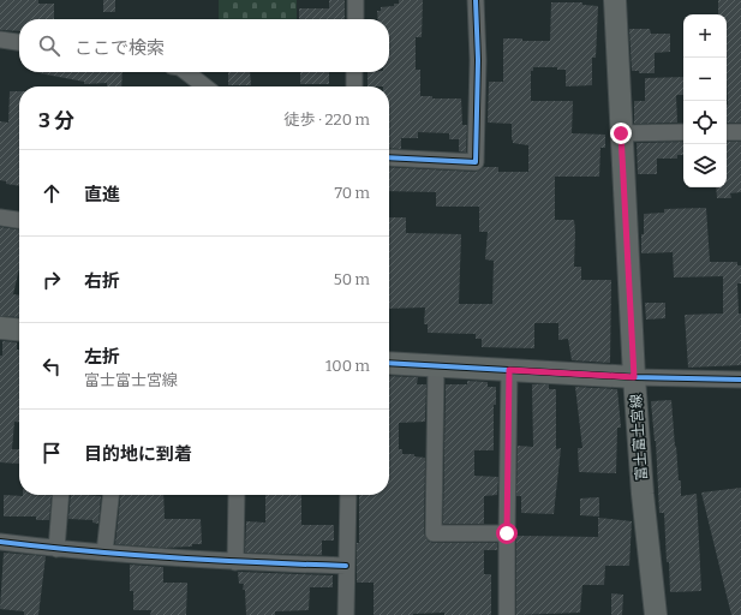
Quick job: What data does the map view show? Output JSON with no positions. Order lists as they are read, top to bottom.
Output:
{
  "streets": {
    "main road": ["富士富士宮線"]
  },
  "page": {
    "map_buttons": ["+", "−"],
    "search": "ここで検索",
    "heading": ["3 分", "徒歩 · 220 m"],
    "list": [
      ["直進", "70 m"],
      ["右折", "50 m"],
      ["左折", "富士富士宮線", "100 m"],
      "目的地に到着"
    ]
  }
}
